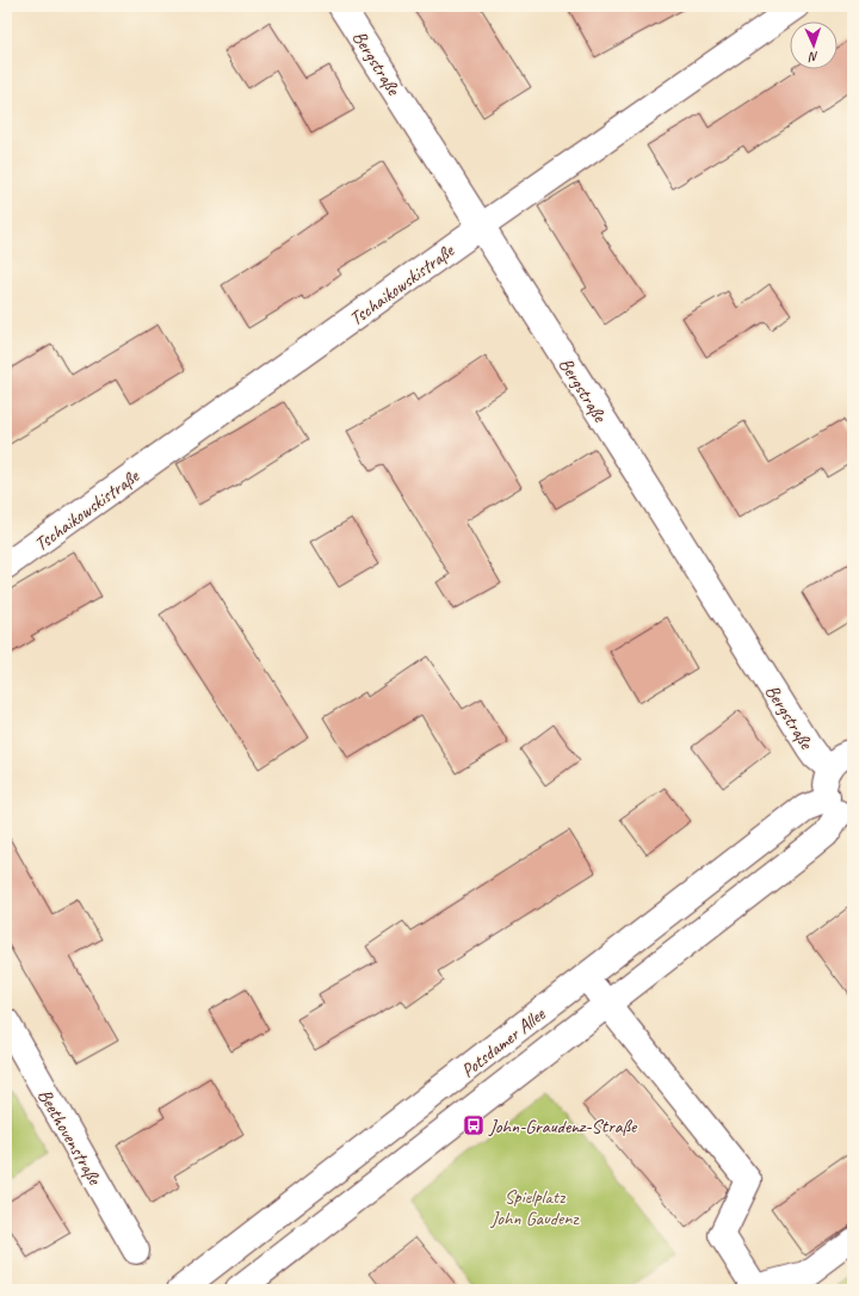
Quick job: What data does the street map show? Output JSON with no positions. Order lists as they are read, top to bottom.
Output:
{
  "streets": {
    "street": [
      "Bergstraße",
      "Tschaikowskistraße",
      "Potsdamer Allee",
      "Beethovenstraße"
    ]
  },
  "crossings": [
    ["Bergstraße", "Tschaikowskistraße"]
  ],
  "parks": ["Spielplatz John Gaudenz"],
  "places": {
    "bus stop": ["John-Graudenz-Straße"]
  },
  "north": "bottom"
}
